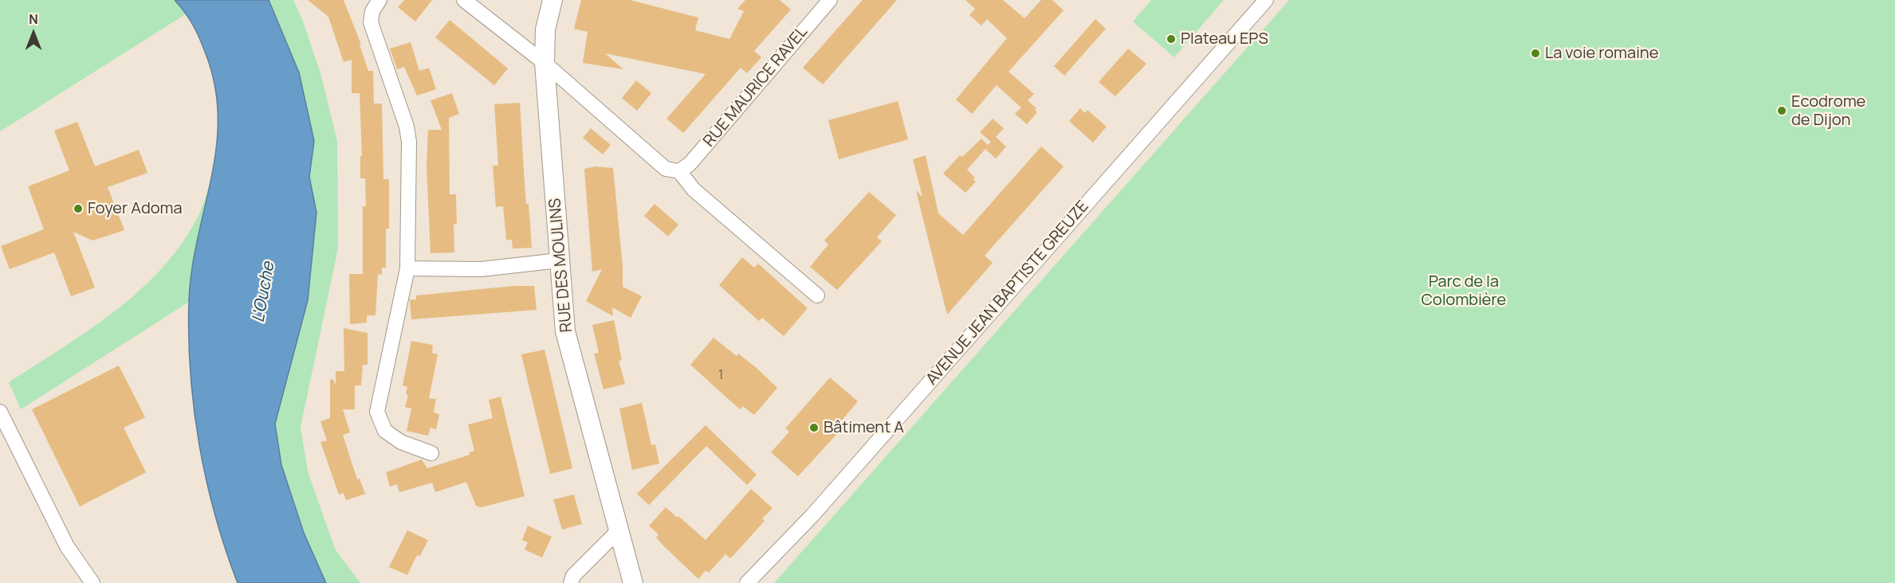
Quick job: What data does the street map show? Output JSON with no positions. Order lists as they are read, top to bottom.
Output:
{
  "streets": {
    "street": ["RUE MAURICE RAVEL", "RUE DES MOULINS", "AVENUE JEAN BAPTISTE GREUZE"]
  },
  "water": ["L'Ouche"],
  "parks": ["Parc de la Colombière"],
  "places": [
    "Plateau EPS",
    "La voie romaine",
    "Ecodrome de Dijon",
    "Foyer Adoma",
    "Bâtiment A"
  ],
  "house_numbers": ["1"],
  "north": "top"
}
